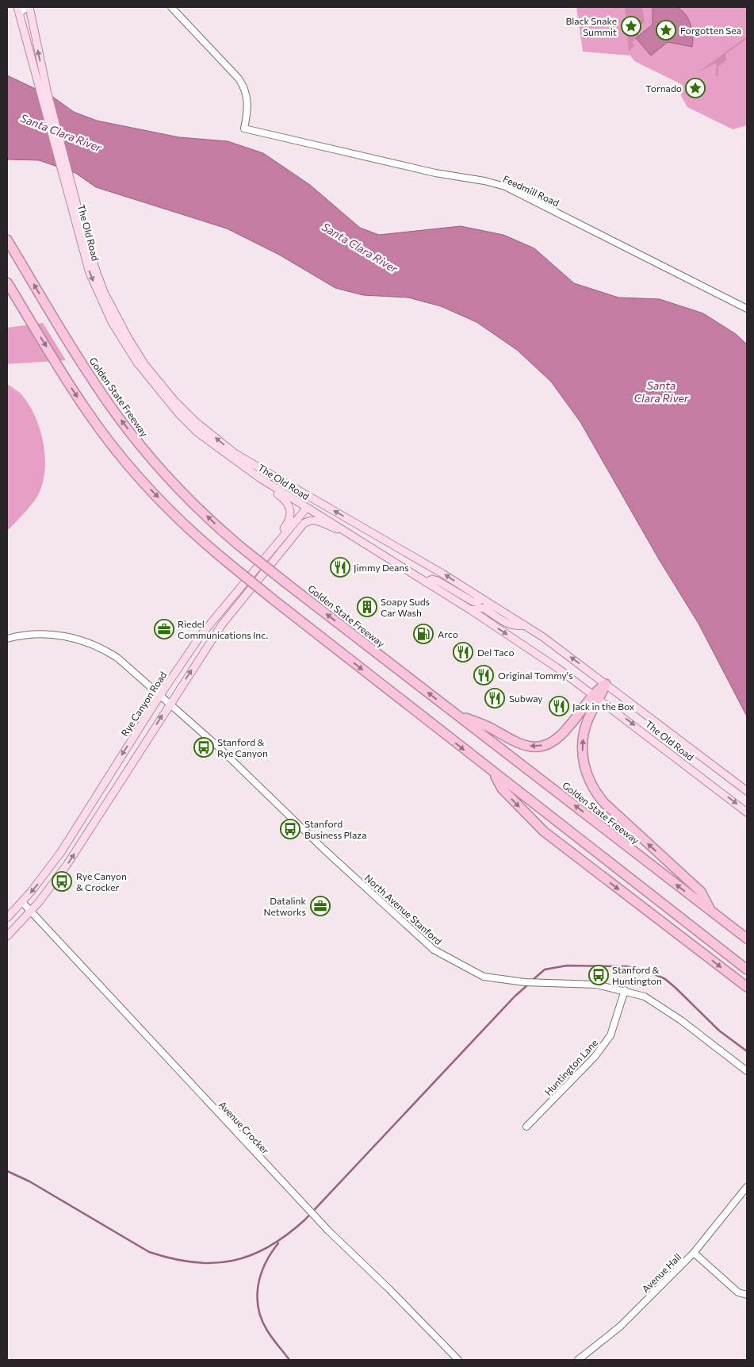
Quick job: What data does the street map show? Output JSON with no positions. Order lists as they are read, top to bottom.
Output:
{
  "streets": {
    "highway": ["Golden State Freeway"],
    "main road": ["The Old Road", "Rye Canyon Road"],
    "street": [
      "Feedmill Road",
      "North Avenue Stanford",
      "Huntington Lane",
      "Avenue Crocker",
      "Avenue Hall"
    ]
  },
  "crossings": [
    ["The Old Road", "Rye Canyon Road"],
    ["Rye Canyon Road", "North Avenue Stanford"],
    ["Rye Canyon Road", "Avenue Crocker"],
    ["North Avenue Stanford", "Huntington Lane"]
  ],
  "water": ["Santa Clara River"],
  "places": {
    "place": ["Black Snake Summit", "Forgotten Sea", "Tornado"],
    "restaurant": [
      "Jimmy Deans",
      "Del Taco",
      "Original Tommy's",
      "Subway",
      "Jack in the Box"
    ],
    "building": ["Soapy Suds Car Wash"],
    "office": ["Riedel Communications Inc.", "Datalink Networks"],
    "fuel station": ["Arco"],
    "bus stop": [
      "Stanford & Rye Canyon",
      "Stanford Business Plaza",
      "Rye Canyon & Crocker",
      "Stanford & Huntington"
    ]
  }
}
